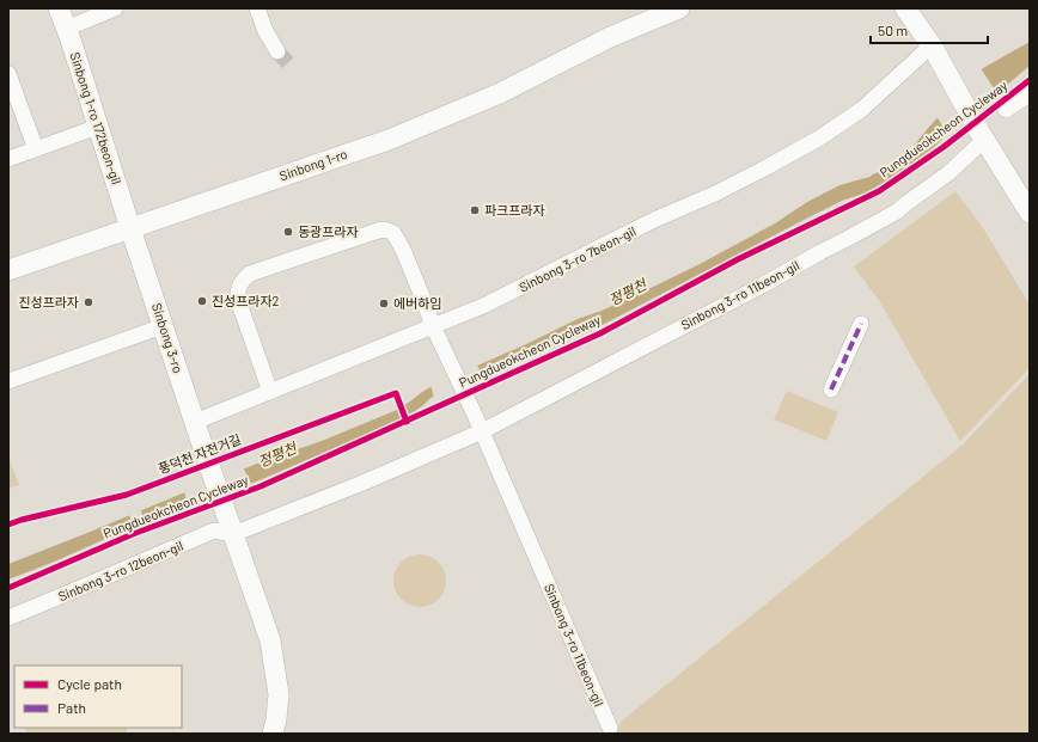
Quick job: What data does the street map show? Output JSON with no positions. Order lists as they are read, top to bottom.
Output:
{
  "streets": {
    "street": [
      "Sinbong 1-ro 172beon-gil",
      "Sinbong 1-ro",
      "Sinbong 3-ro 7beon-gil",
      "Sinbong 3-ro 11beon-gil",
      "Sinbong 3-ro",
      "Sinbong 3-ro 12beon-gil"
    ],
    "cycle path": ["Pungdueokcheon Cycleway", "풍덕천 자전거길"]
  },
  "crossings": [
    ["Sinbong 1-ro 172beon-gil", "Sinbong 1-ro"],
    ["Sinbong 1-ro 172beon-gil", "Sinbong 3-ro"],
    ["Sinbong 1-ro", "Sinbong 3-ro"],
    ["Sinbong 3-ro 7beon-gil", "Sinbong 3-ro"],
    ["Sinbong 3-ro 11beon-gil", "Sinbong 3-ro"],
    ["Sinbong 3-ro 11beon-gil", "Sinbong 3-ro 12beon-gil"],
    ["Sinbong 3-ro", "Sinbong 3-ro 12beon-gil"]
  ],
  "water": ["정평천"],
  "places": [
    "파크프라자",
    "동광프라자",
    "진성프라자2",
    "진성프라자",
    "에버하임"
  ],
  "legend": ["Cycle path", "Path"],
  "scale_bar": "50 m"
}
